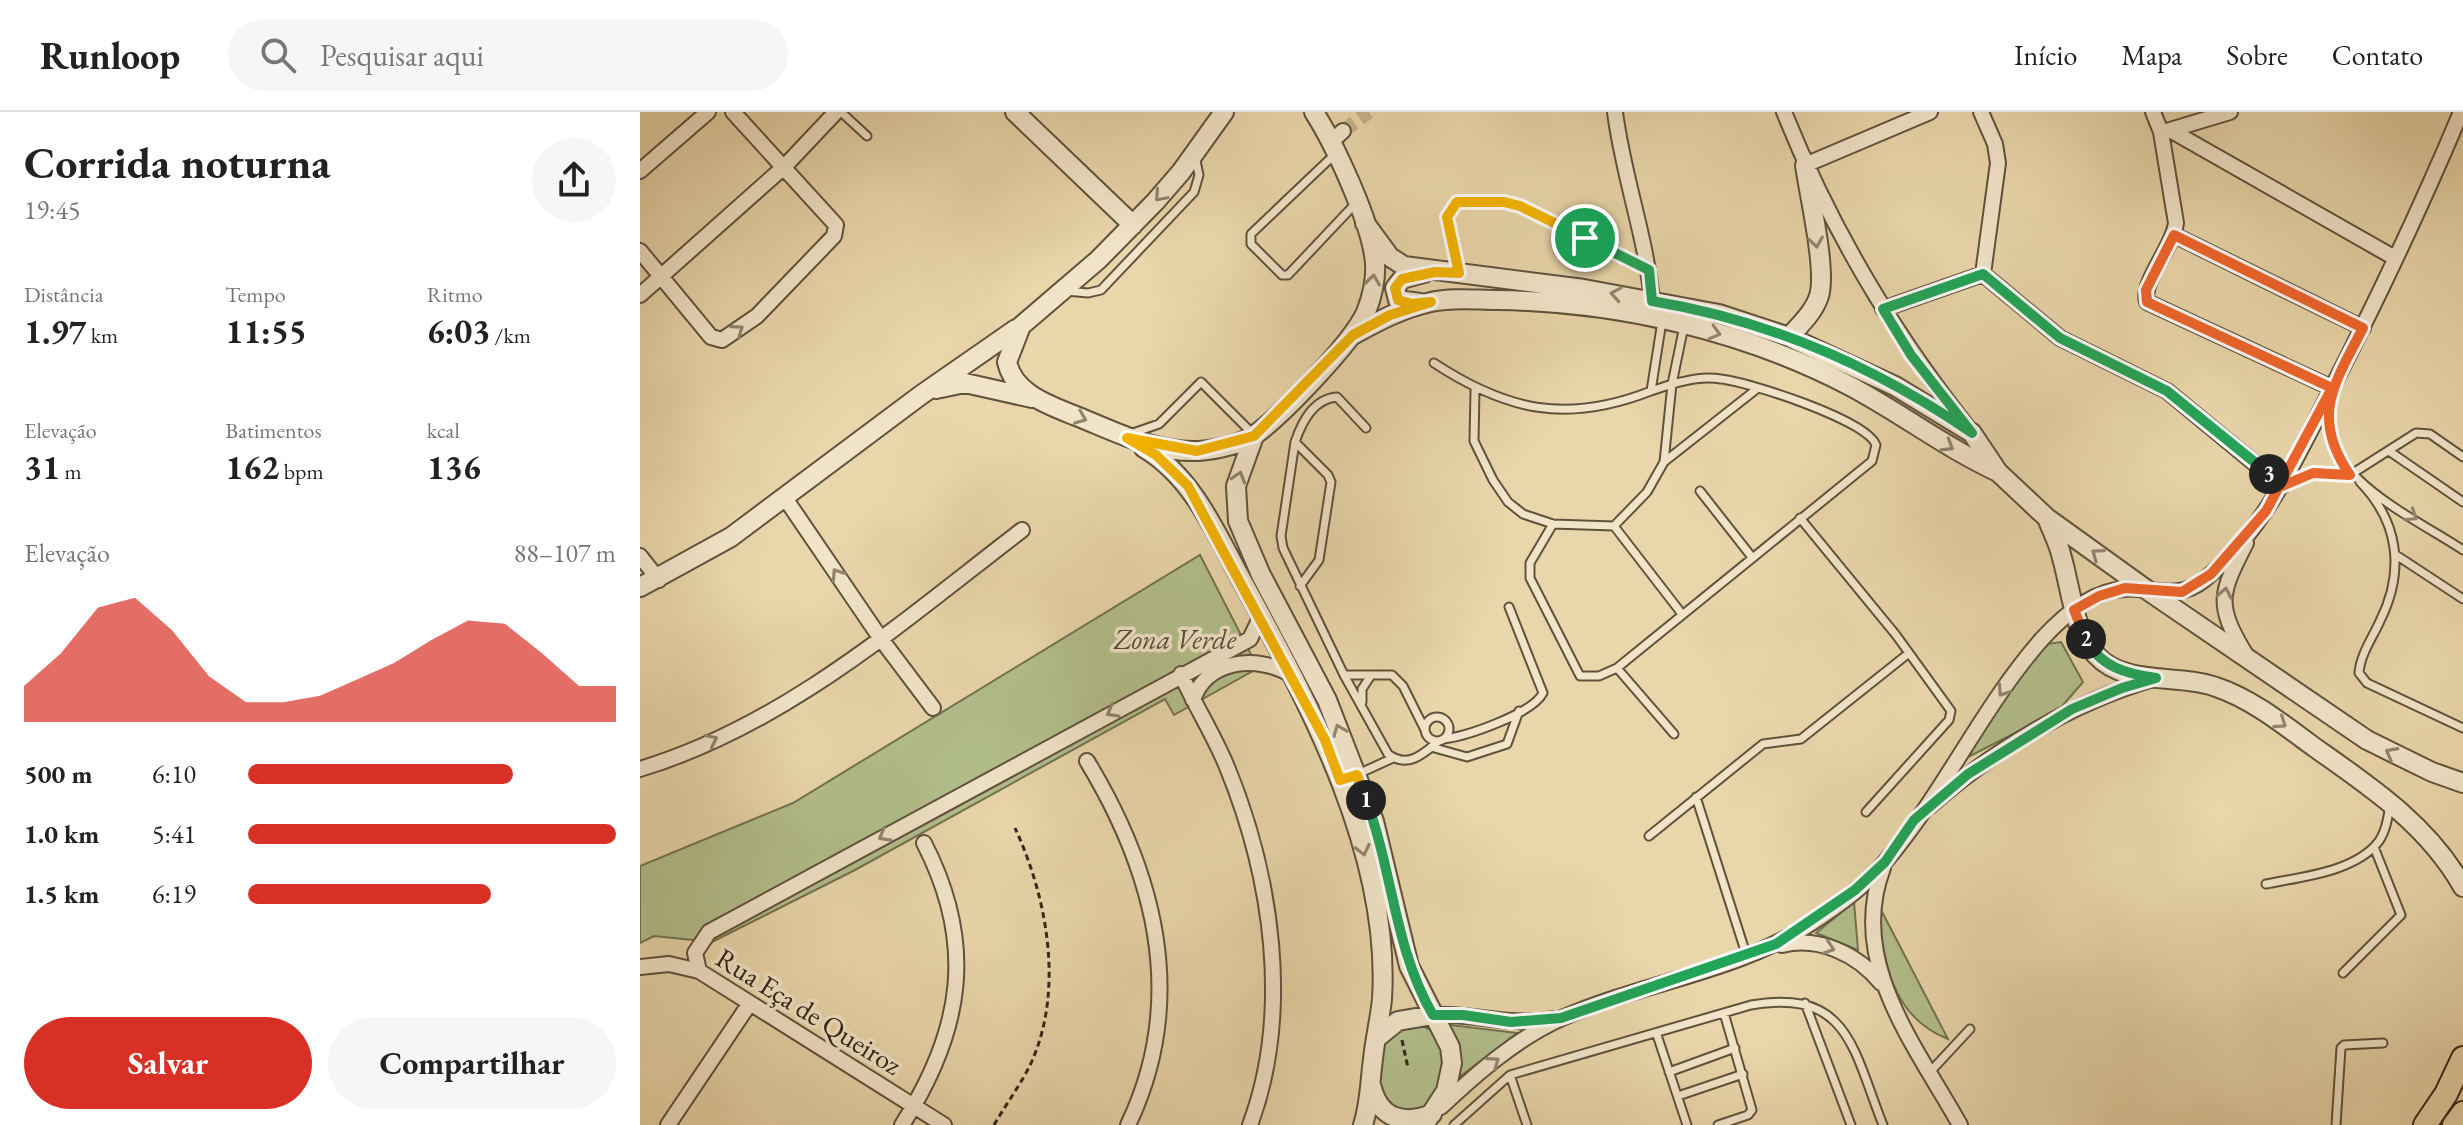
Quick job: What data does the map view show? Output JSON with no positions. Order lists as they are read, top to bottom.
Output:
{
  "streets": {
    "street": ["Rua Eça de Queiroz"]
  },
  "parks": ["Zona Verde"],
  "page": {
    "header": "Runloop",
    "search": "Pesquisar aqui",
    "nav": [
      "Início",
      "Mapa",
      "Sobre",
      "Contato"
    ],
    "heading": ["Corrida noturna", "19:45"],
    "stats": [
      ["Distância", "1.97 km"],
      ["Tempo", "11:55"],
      ["Ritmo", "6:03 /km"],
      ["Elevação", "31 m"],
      ["Batimentos", "162 bpm"],
      ["kcal", "136"]
    ],
    "pins": ["3", "2", "1"],
    "chart": ["Elevação", "88–107 m"],
    "list": [
      {
        "name": "500 m",
        "note": "6:10"
      },
      {
        "name": "1.0 km",
        "note": "5:41"
      },
      {
        "name": "1.5 km",
        "note": "6:19"
      }
    ],
    "buttons": ["Salvar", "Compartilhar"]
  }
}
